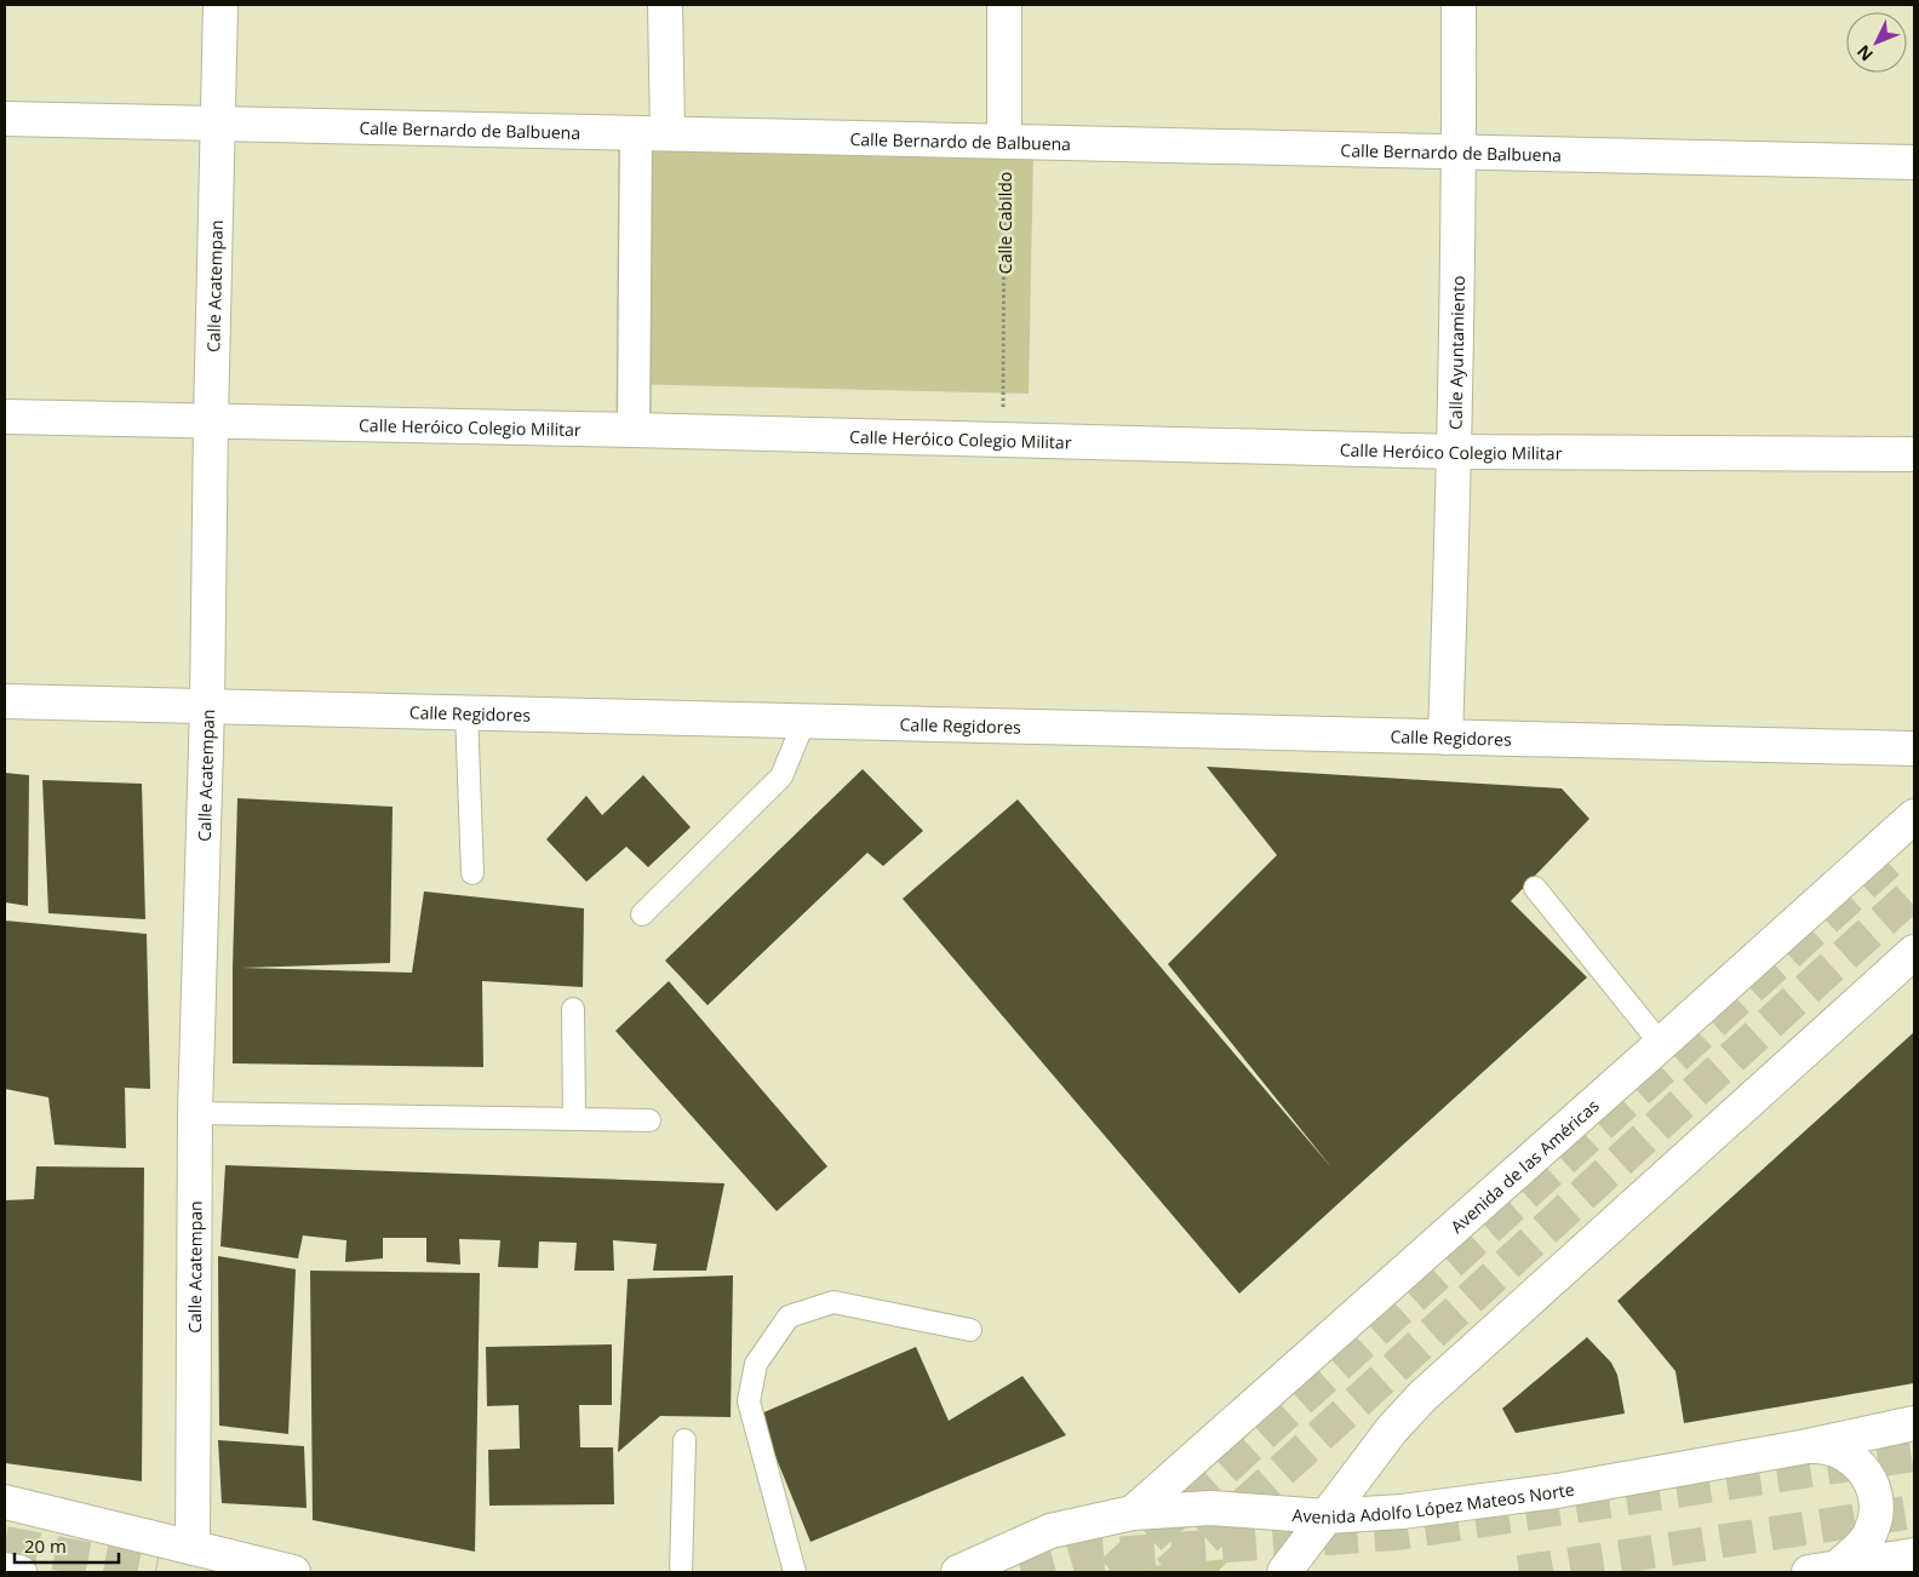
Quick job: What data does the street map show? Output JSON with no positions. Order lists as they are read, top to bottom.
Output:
{
  "streets": {
    "street": [
      "Calle Bernardo de Balbuena",
      "Calle Acatempan",
      "Calle Ayuntamiento",
      "Calle Heróico Colegio Militar",
      "Calle Regidores",
      "Avenida de las Américas",
      "Avenida Adolfo López Mateos Norte"
    ],
    "path": ["Calle Cabildo"]
  },
  "crossings": [
    ["Calle Bernardo de Balbuena", "Calle Cabildo"],
    ["Calle Bernardo de Balbuena", "Calle Acatempan"],
    ["Calle Bernardo de Balbuena", "Calle Ayuntamiento"],
    ["Calle Cabildo", "Calle Heróico Colegio Militar"],
    ["Calle Acatempan", "Calle Heróico Colegio Militar"],
    ["Calle Acatempan", "Calle Regidores"],
    ["Calle Ayuntamiento", "Calle Heróico Colegio Militar"],
    ["Calle Ayuntamiento", "Calle Regidores"],
    ["Avenida de las Américas", "Avenida Adolfo López Mateos Norte"]
  ],
  "scale_bar": "20 m",
  "north": "bottom left"
}
